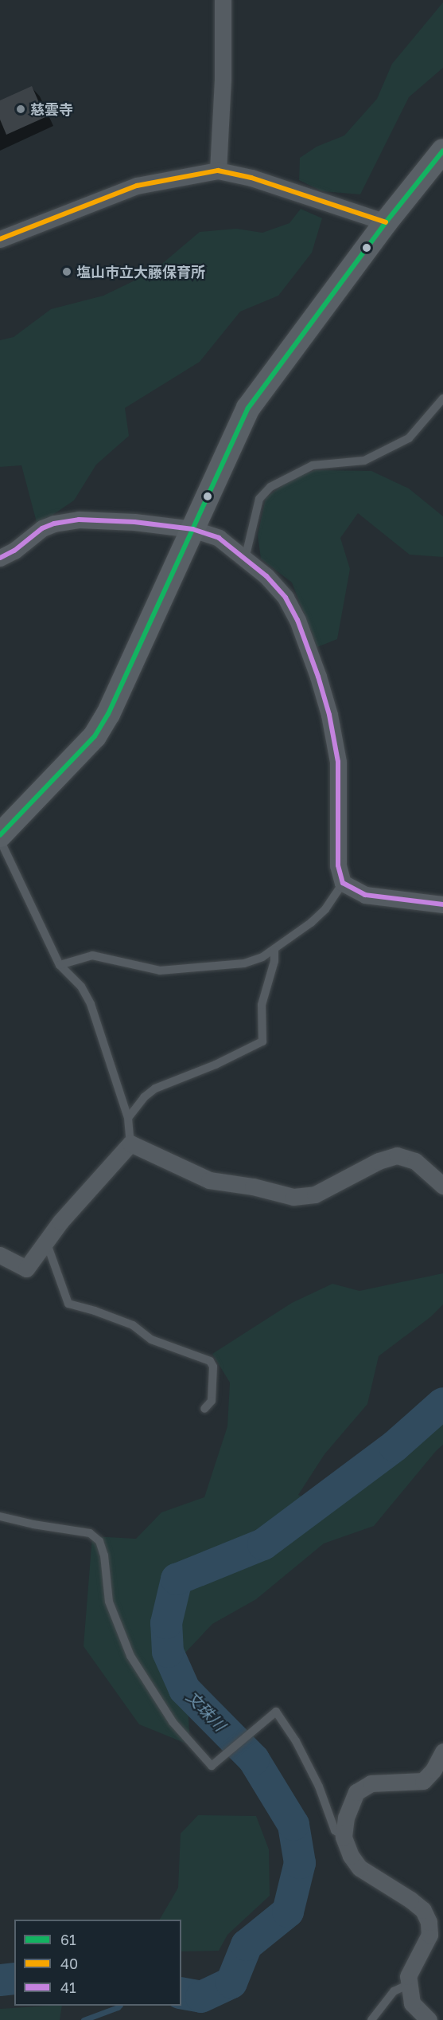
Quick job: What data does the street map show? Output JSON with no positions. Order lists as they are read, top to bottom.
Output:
{
  "water": ["文珠川"],
  "places": ["慈雲寺", "塩山市立大藤保育所"],
  "lines": ["transit line 61", "transit line 40", "transit line 41"],
  "legend": ["61", "40", "41"]
}
